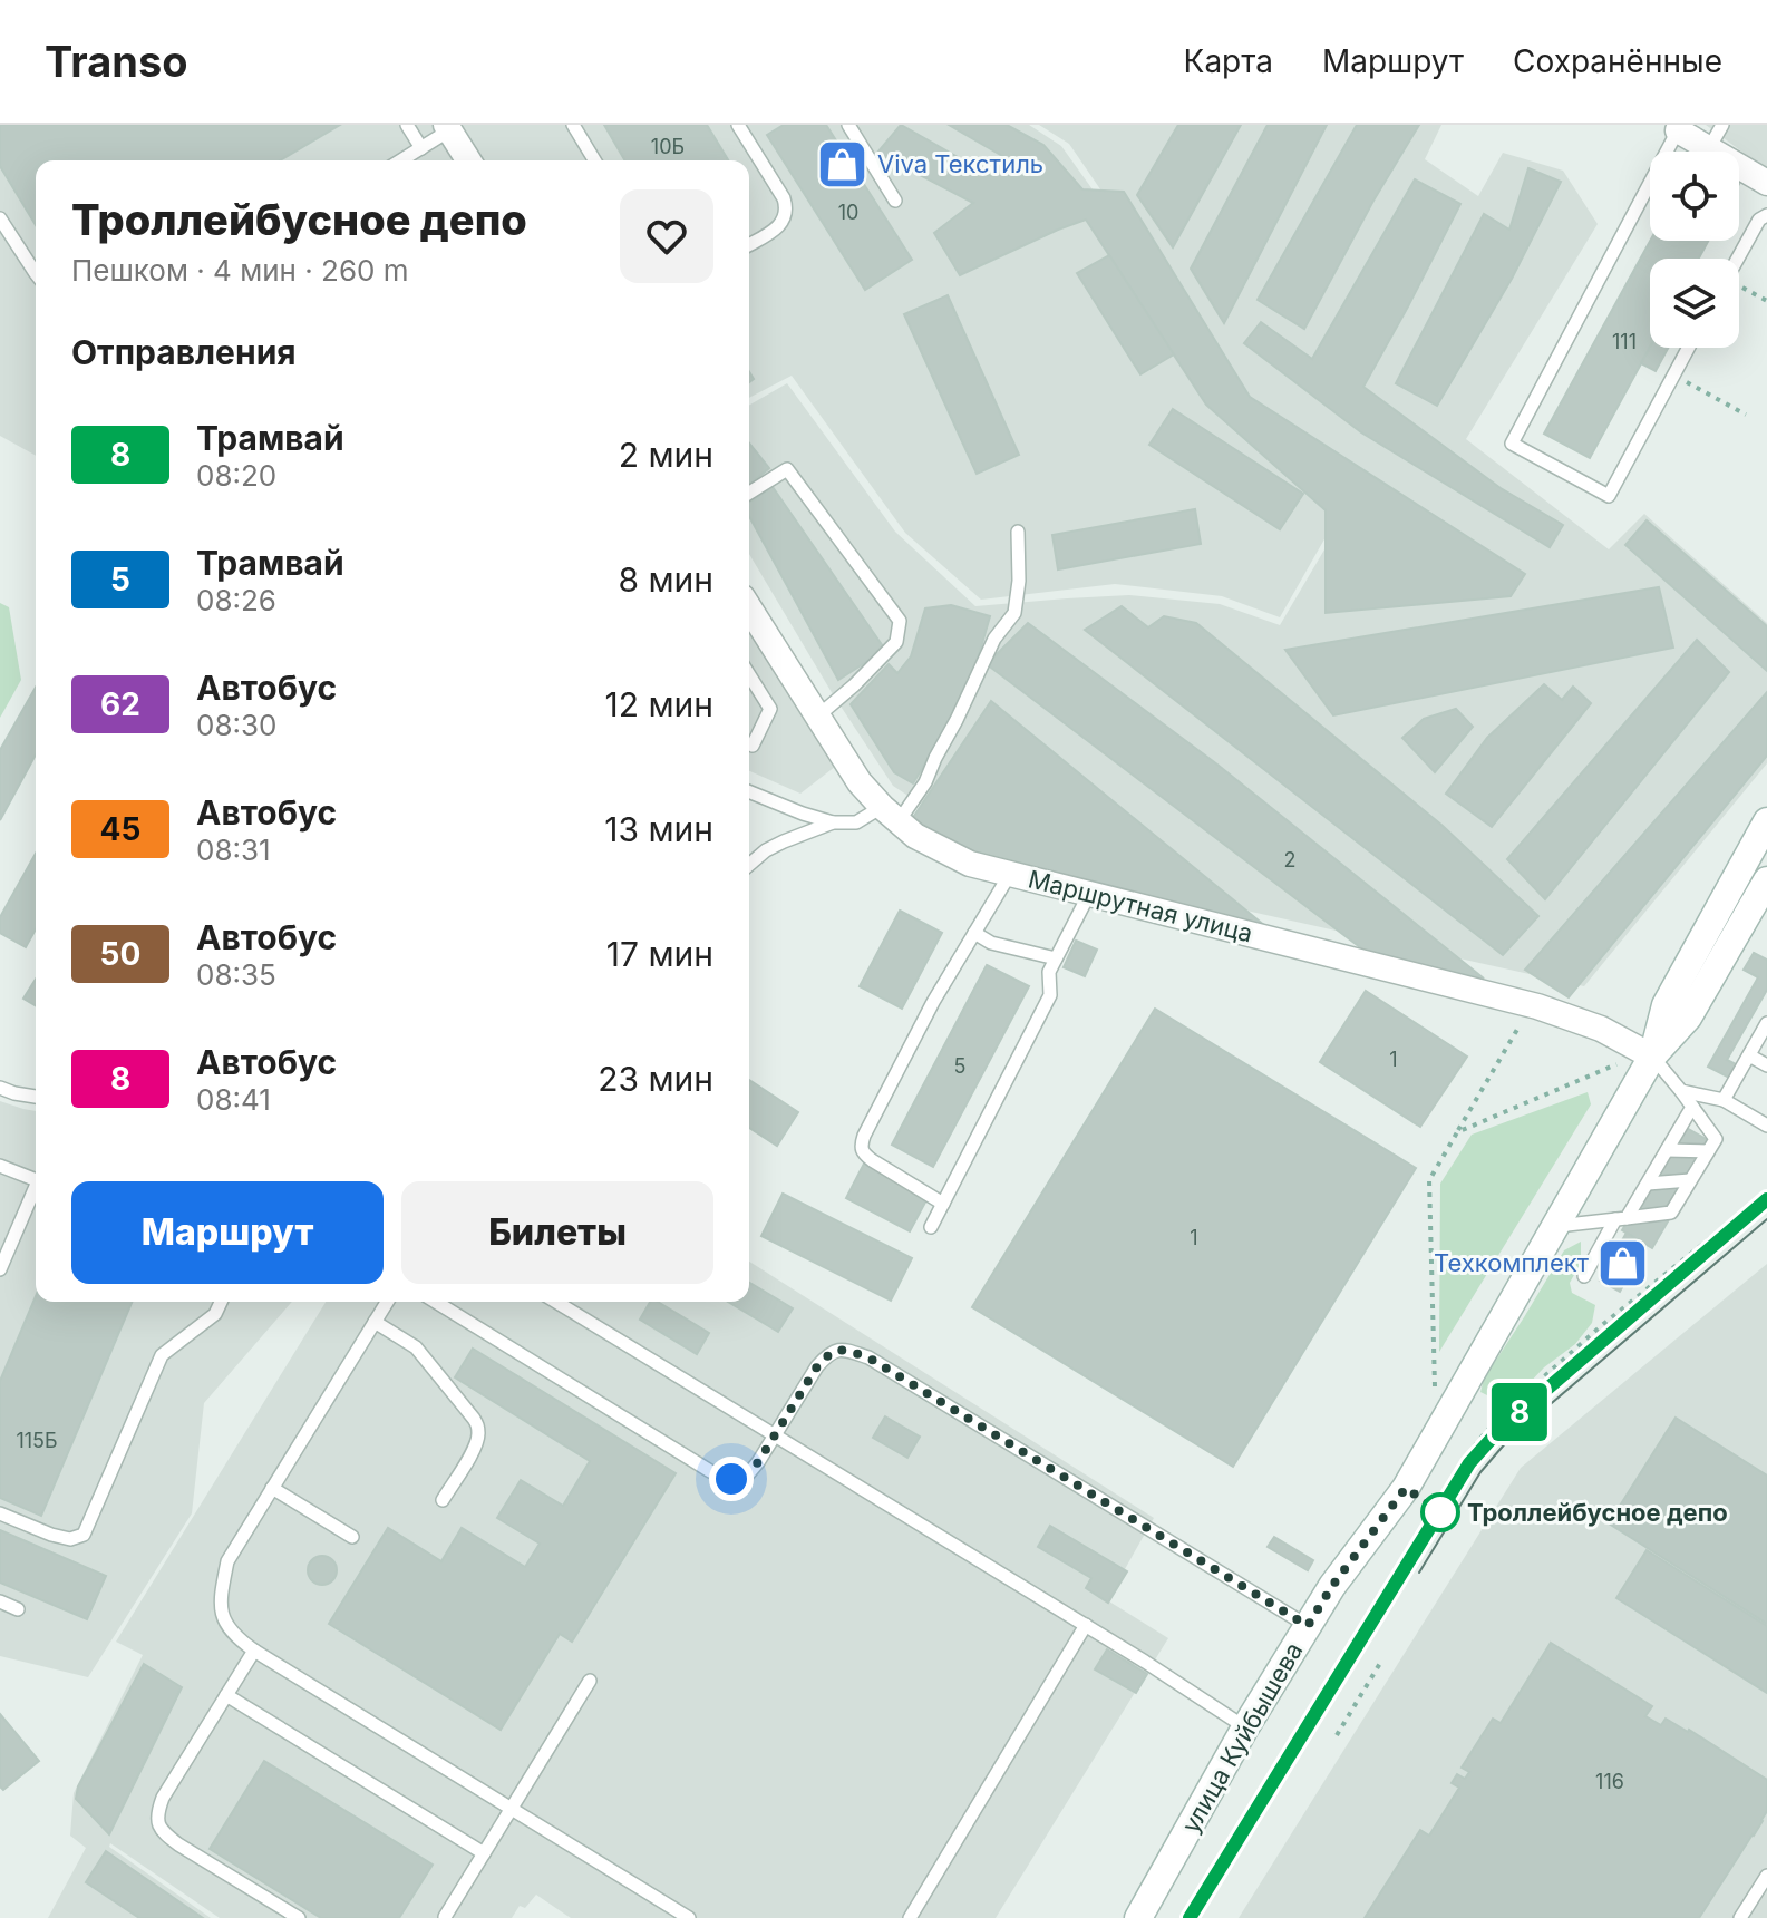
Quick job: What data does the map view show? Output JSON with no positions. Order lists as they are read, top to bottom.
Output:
{
  "streets": {
    "main road": ["улица Куйбышева"],
    "street": ["Маршрутная улица"]
  },
  "crossings": [
    ["Маршрутная улица", "улица Куйбышева"]
  ],
  "places": {
    "shop": ["Viva Текстиль", "Техкомплект"],
    "other": ["Троллейбусное депо"]
  },
  "lines": ["tram line 8"],
  "house_numbers": [
    "10Б",
    "10",
    "111",
    "2",
    "1",
    "5",
    "1",
    "115Б",
    "116"
  ],
  "page": {
    "header": "Transo",
    "nav": ["Карта", "Маршрут", "Сохранённые"],
    "on_map": "8",
    "heading": [
      ["Троллейбусное депо", "Пешком · 4 мин · 260 m"],
      "Отправления"
    ],
    "list": [
      {
        "mark": "8",
        "name": "Трамвай",
        "note": "08:20",
        "value": "2 мин"
      },
      {
        "mark": "5",
        "name": "Трамвай",
        "note": "08:26",
        "value": "8 мин"
      },
      {
        "mark": "62",
        "name": "Автобус",
        "note": "08:30",
        "value": "12 мин"
      },
      {
        "mark": "45",
        "name": "Автобус",
        "note": "08:31",
        "value": "13 мин"
      },
      {
        "mark": "50",
        "name": "Автобус",
        "note": "08:35",
        "value": "17 мин"
      },
      {
        "mark": "8",
        "name": "Автобус",
        "note": "08:41",
        "value": "23 мин"
      }
    ],
    "buttons": ["Маршрут", "Билеты"]
  }
}
